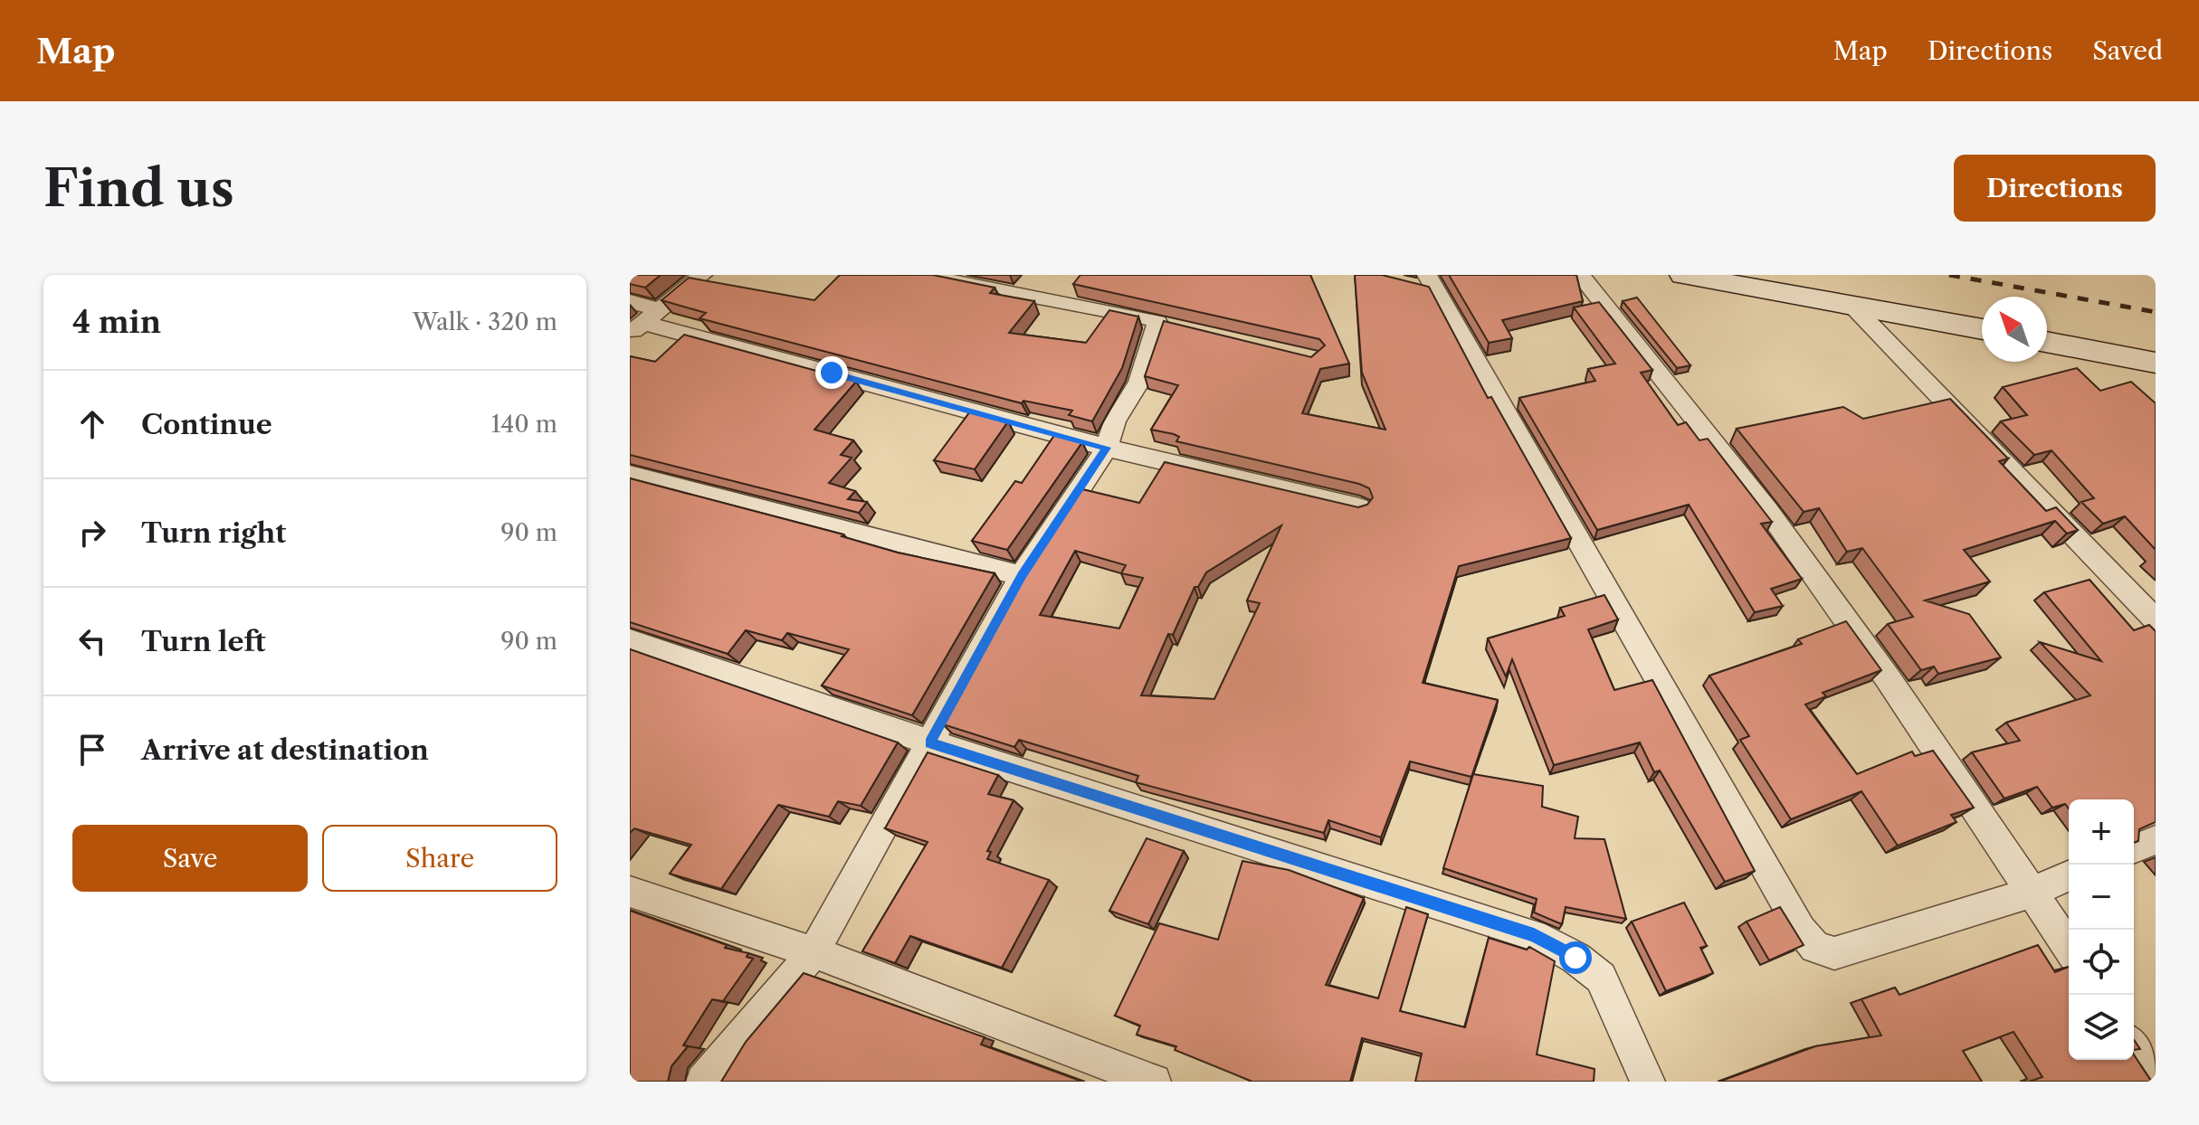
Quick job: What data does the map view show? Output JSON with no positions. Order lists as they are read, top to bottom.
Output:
{
  "north": "top left",
  "page": {
    "header": "Map",
    "nav": ["Map", "Directions", "Saved"],
    "buttons": [
      "Directions",
      ["Save", "Share"]
    ],
    "title": "Find us",
    "heading": ["4 min", "Walk · 320 m"],
    "list": [
      ["Continue", "140 m"],
      ["Turn right", "90 m"],
      ["Turn left", "90 m"],
      "Arrive at destination"
    ],
    "map_buttons": ["+", "−"]
  }
}
